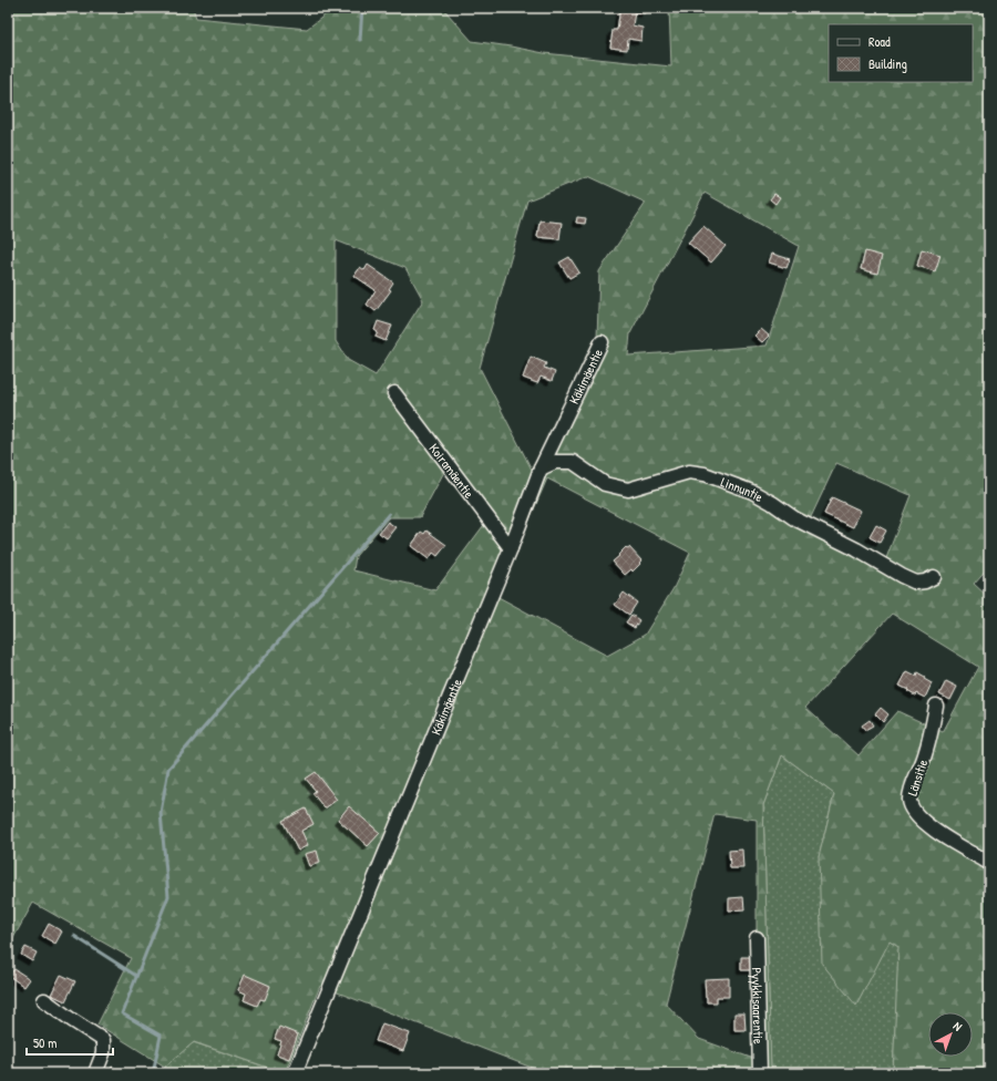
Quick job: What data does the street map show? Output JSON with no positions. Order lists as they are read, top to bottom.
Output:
{
  "streets": {
    "street": [
      "Käkimäentie",
      "Koiramäentie",
      "Linnuntie",
      "Länsitie",
      "Pyykkisaarentie"
    ]
  },
  "crossings": [
    ["Käkimäentie", "Koiramäentie"],
    ["Käkimäentie", "Linnuntie"]
  ],
  "legend": ["Road", "Building"],
  "scale_bar": "50 m",
  "north": "top right"
}
